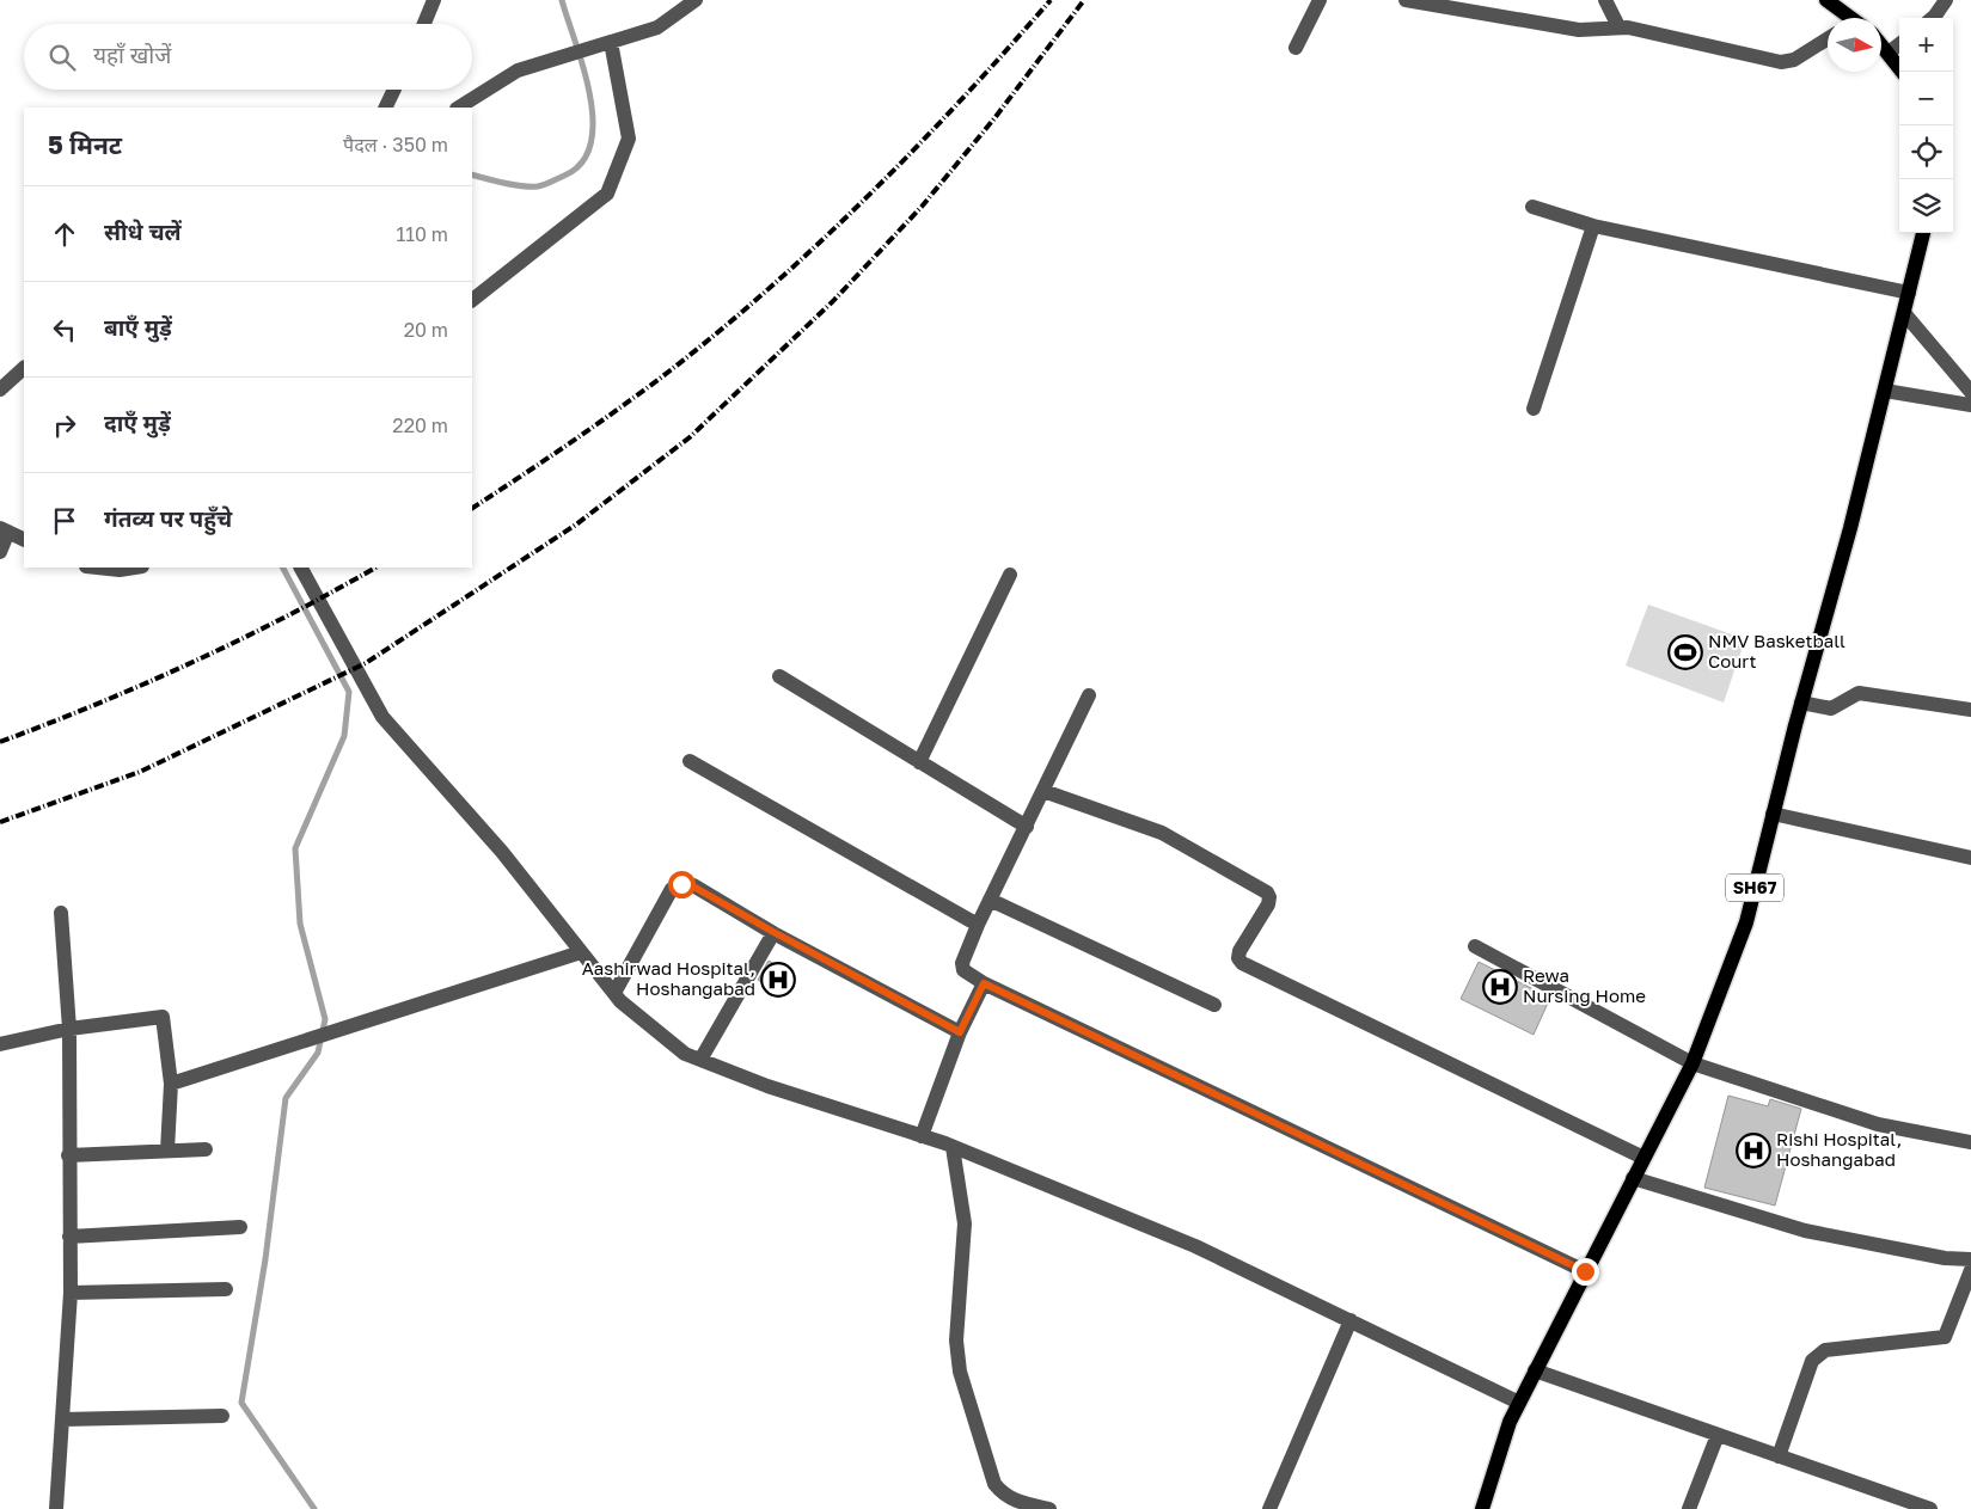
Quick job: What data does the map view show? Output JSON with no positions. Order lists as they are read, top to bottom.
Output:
{
  "streets": {
    "main road": ["SH67"]
  },
  "places": {
    "sports": ["NMV Basketball Court"],
    "hospital": ["Aashirwad Hospital, Hoshangabad", "Rewa Nursing Home", "Rishi Hospital, Hoshangabad"]
  },
  "north": "right",
  "page": {
    "map_buttons": ["+", "−"],
    "search": "यहाँ खोजें",
    "heading": ["5 मिनट", "पैदल · 350 m"],
    "list": [
      ["सीधे चलें", "110 m"],
      ["बाएँ मुड़ें", "20 m"],
      ["दाएँ मुड़ें", "220 m"],
      "गंतव्य पर पहुँचे"
    ]
  }
}
